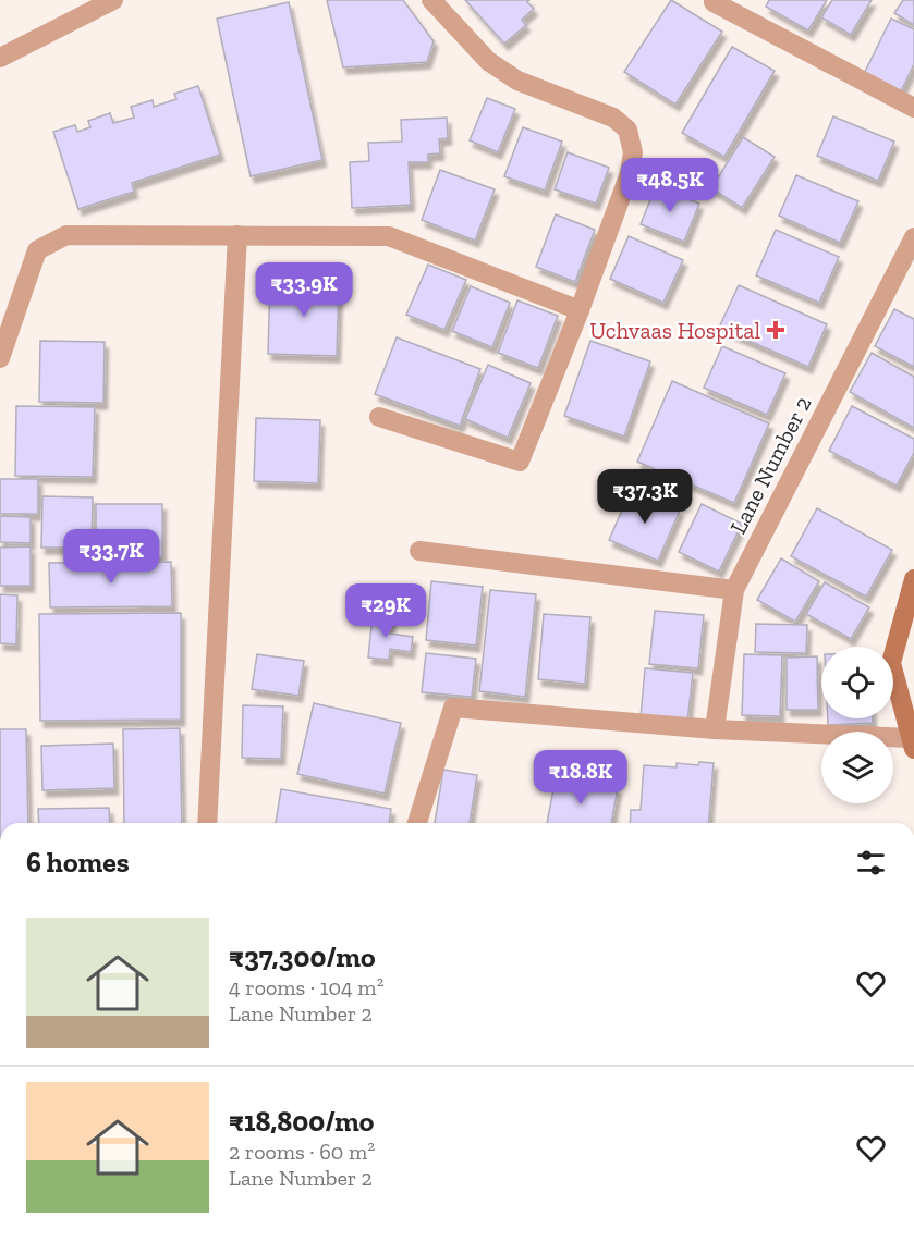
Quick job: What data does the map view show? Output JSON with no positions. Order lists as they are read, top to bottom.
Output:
{
  "streets": {
    "street": ["Lane Number 2"]
  },
  "places": {
    "health": ["Uchvaas Hospital"]
  },
  "page": {
    "price": [
      "₹48.5K",
      "₹33.9K",
      "₹37.3K",
      "₹33.7K",
      "₹29K",
      "₹18.8K"
    ],
    "heading": "6 homes",
    "list": [
      {
        "name": "₹37,300/mo",
        "note": "4 rooms · 104 m² · Lane Number 2"
      },
      {
        "name": "₹18,800/mo",
        "note": "2 rooms · 60 m² · Lane Number 2"
      }
    ]
  }
}
